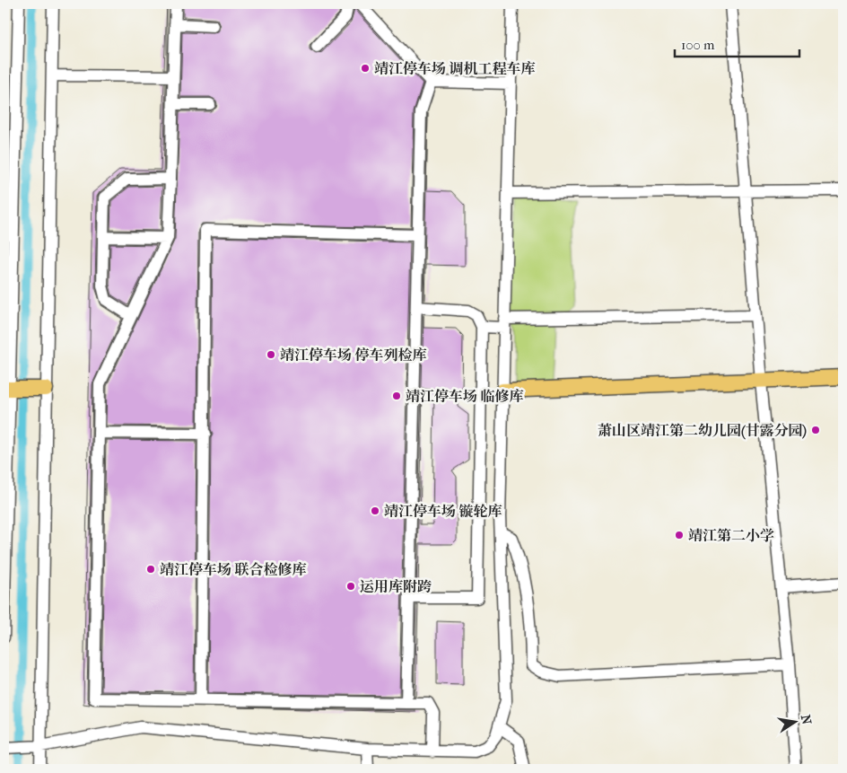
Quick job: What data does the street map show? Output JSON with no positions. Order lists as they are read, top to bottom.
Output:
{
  "places": [
    "靖江停车场 调机工程车库",
    "靖江停车场 停车列检库",
    "靖江停车场 临修库",
    "萧山区靖江第二幼儿园(甘露分园)",
    "靖江停车场 镟轮库",
    "靖江第二小学",
    "靖江停车场 联合检修库",
    "运用库附跨"
  ],
  "scale_bar": "100 m",
  "north": "right"
}
